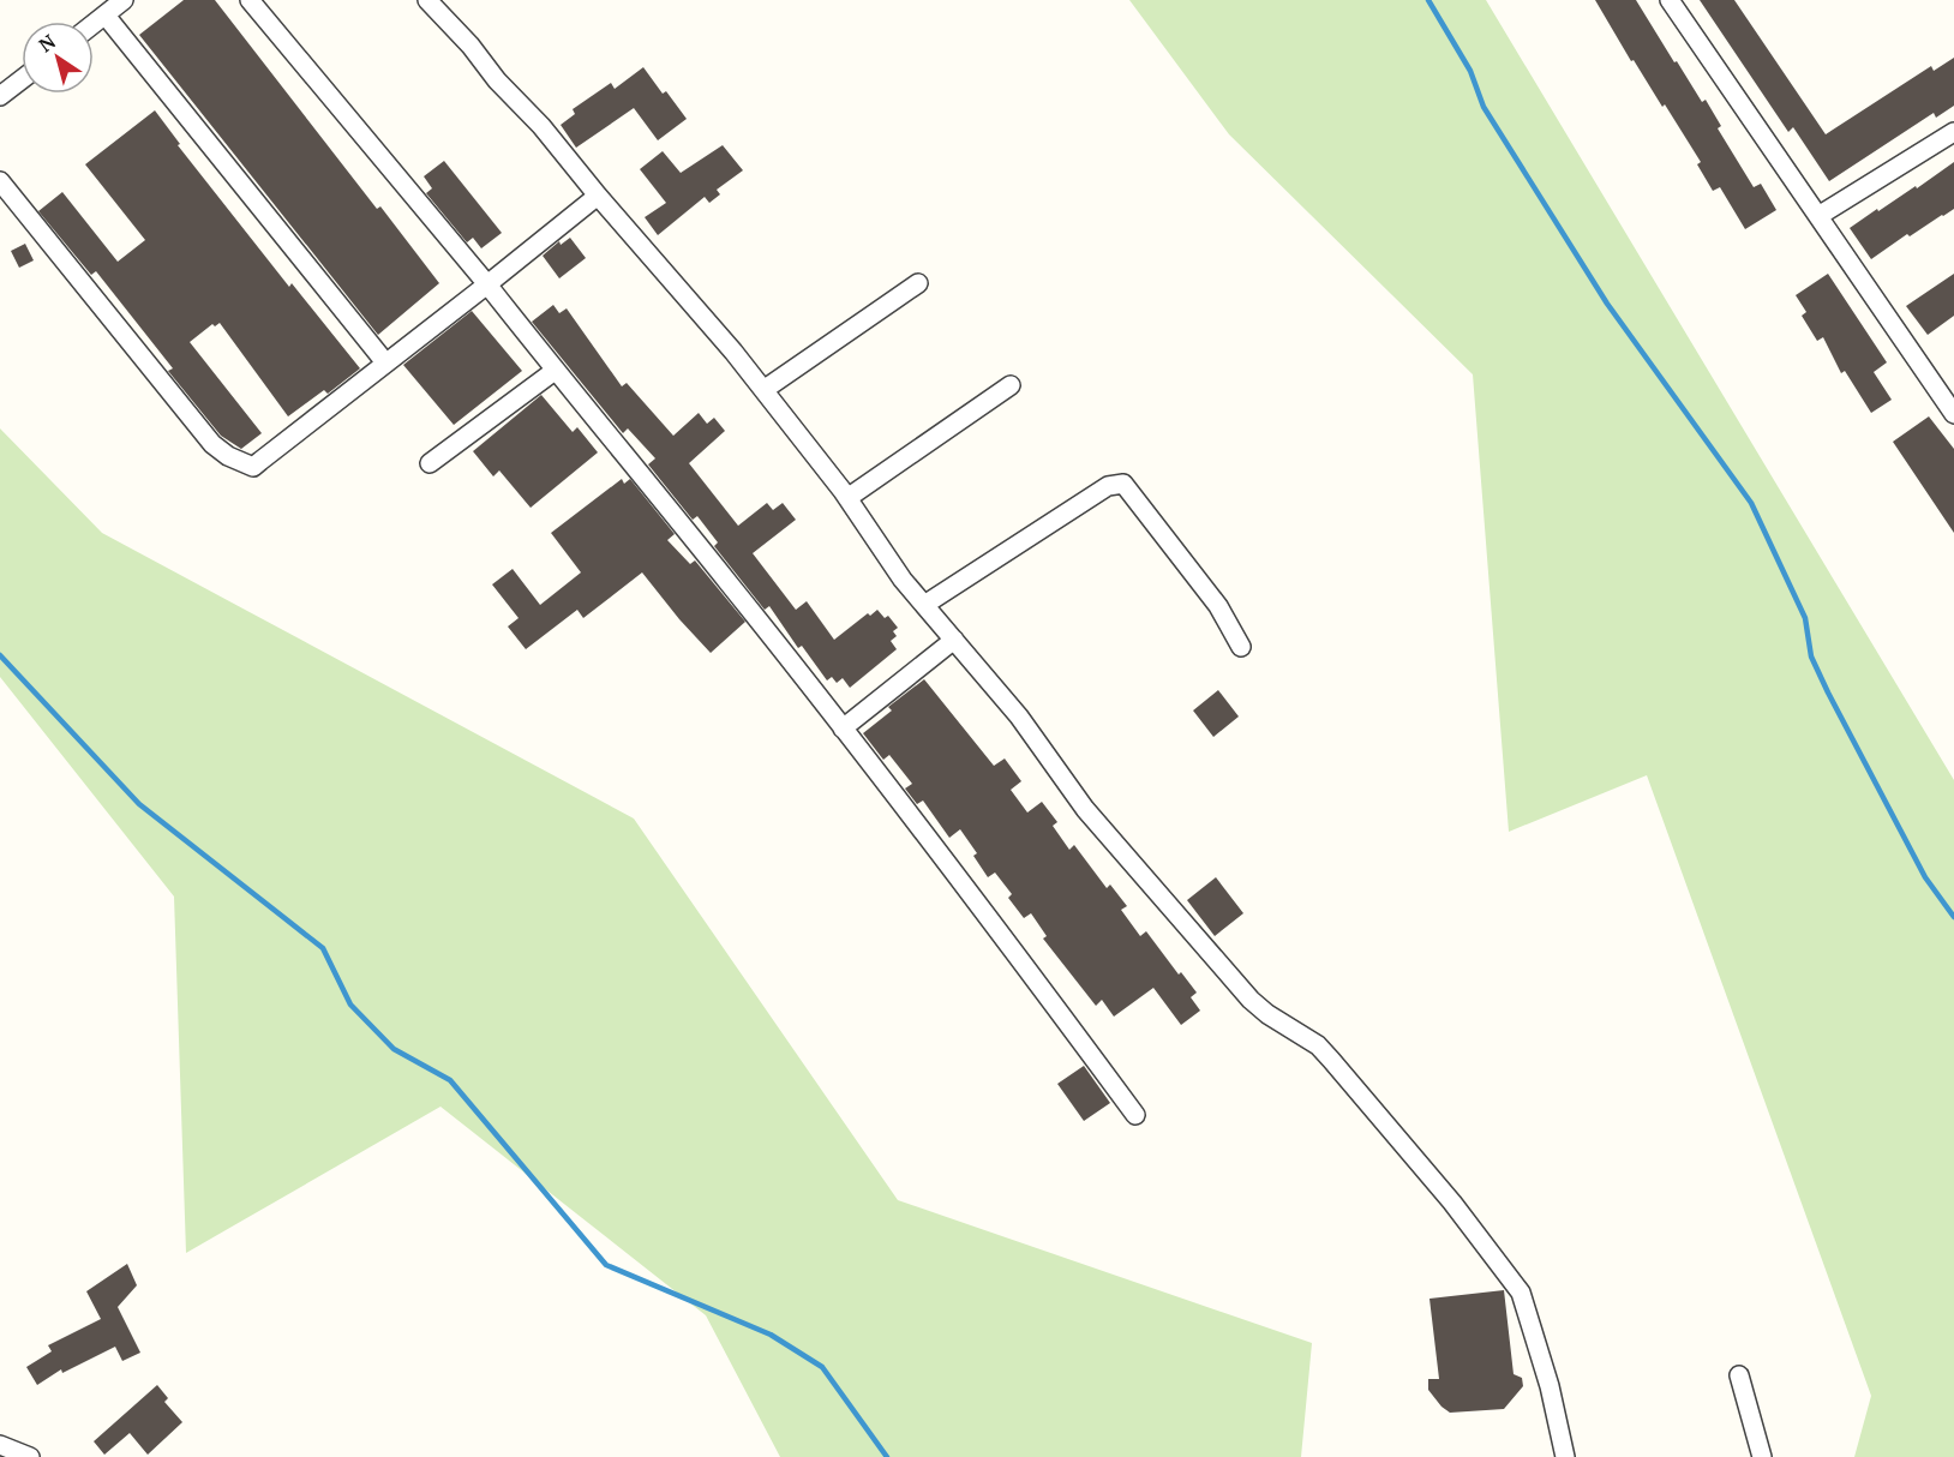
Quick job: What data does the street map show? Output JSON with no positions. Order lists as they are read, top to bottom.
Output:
{
  "north": "top left"
}
